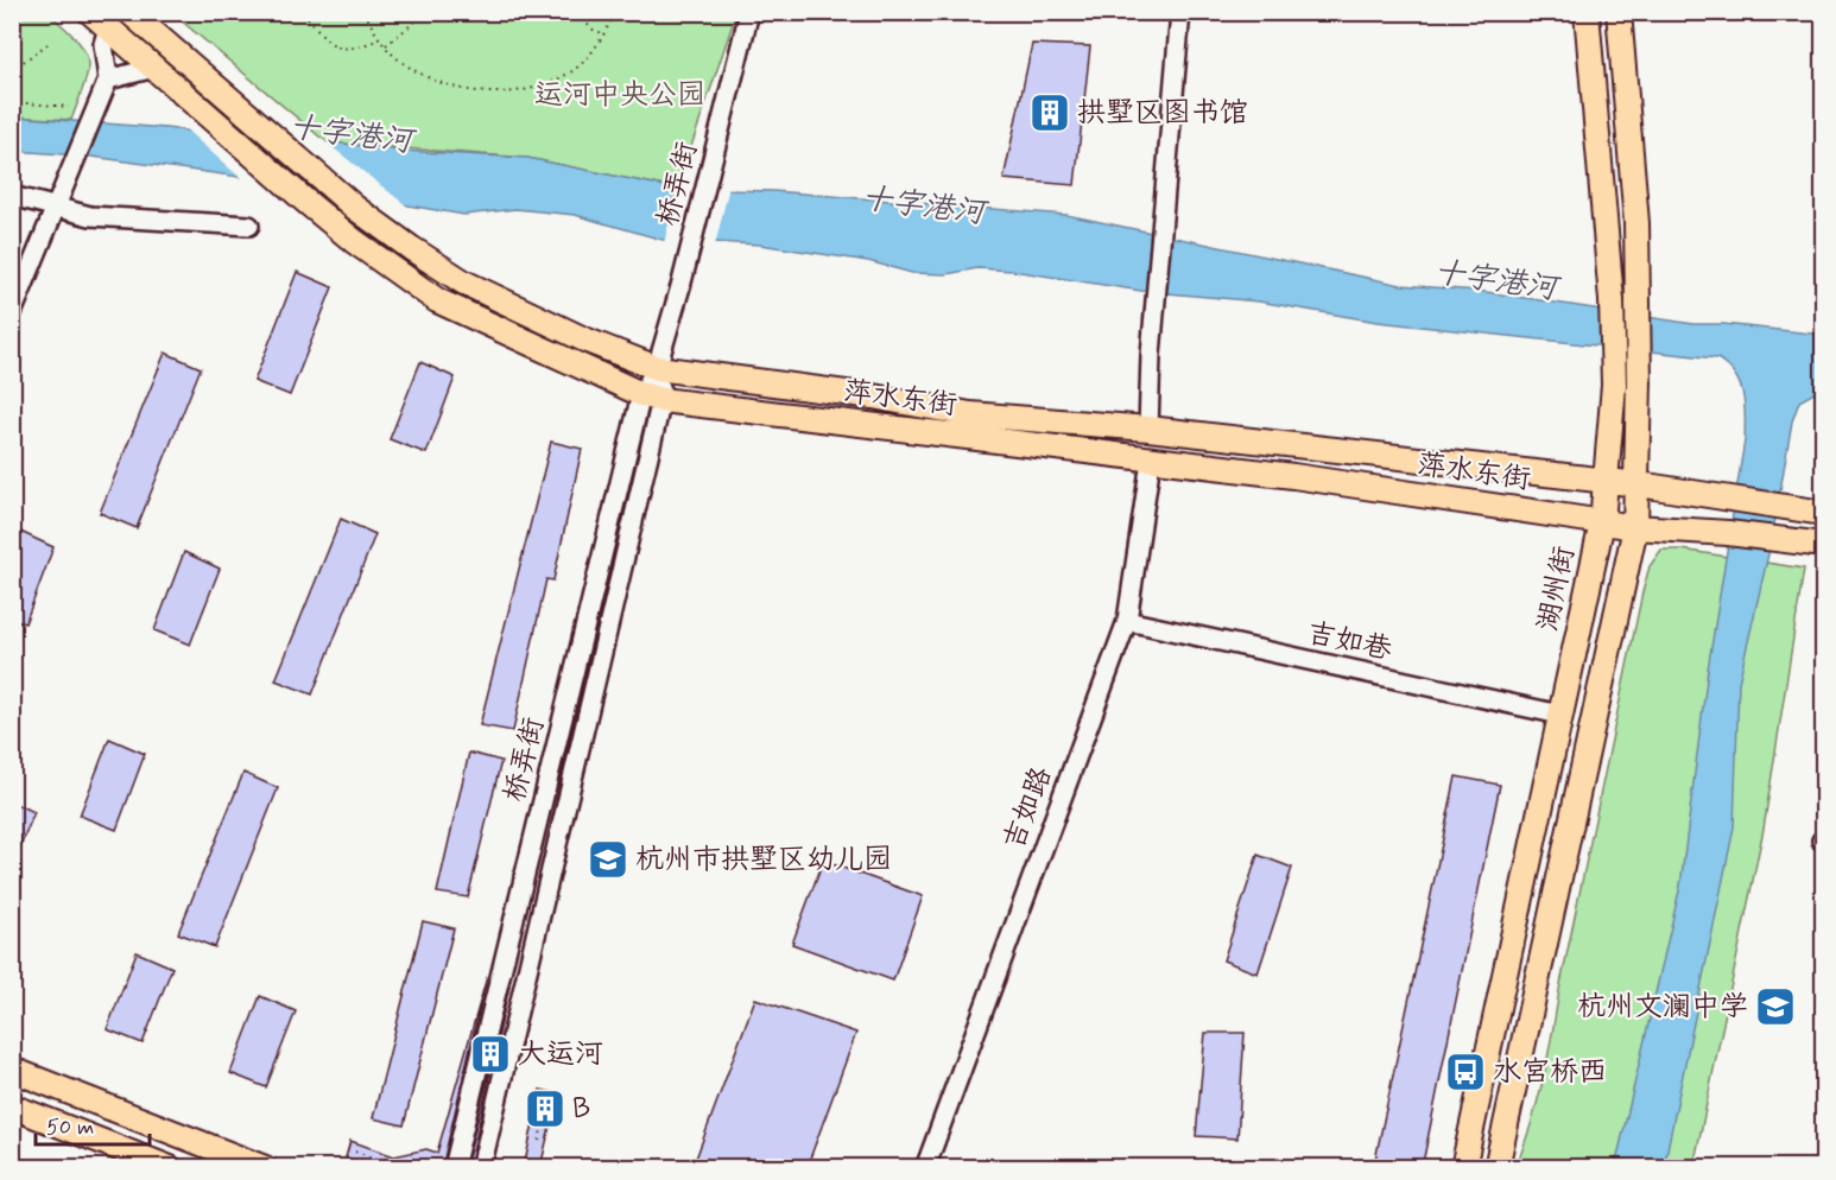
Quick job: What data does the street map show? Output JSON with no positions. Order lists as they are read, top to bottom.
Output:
{
  "streets": {
    "main road": ["萍水东街", "湖州街"],
    "street": ["桥弄街", "吉如巷", "吉如路"]
  },
  "crossings": [
    ["桥弄街", "萍水东街"],
    ["萍水东街", "湖州街"],
    ["萍水东街", "吉如路"],
    ["湖州街", "吉如巷"],
    ["吉如巷", "吉如路"]
  ],
  "water": ["十字港河"],
  "parks": ["运河中央公园"],
  "places": {
    "building": ["拱墅区图书馆", "大运河", "B"],
    "school or university": ["杭州市拱墅区幼儿园", "杭州文澜中学"],
    "bus stop": ["水宫桥西"]
  },
  "scale_bar": "50 m"
}
